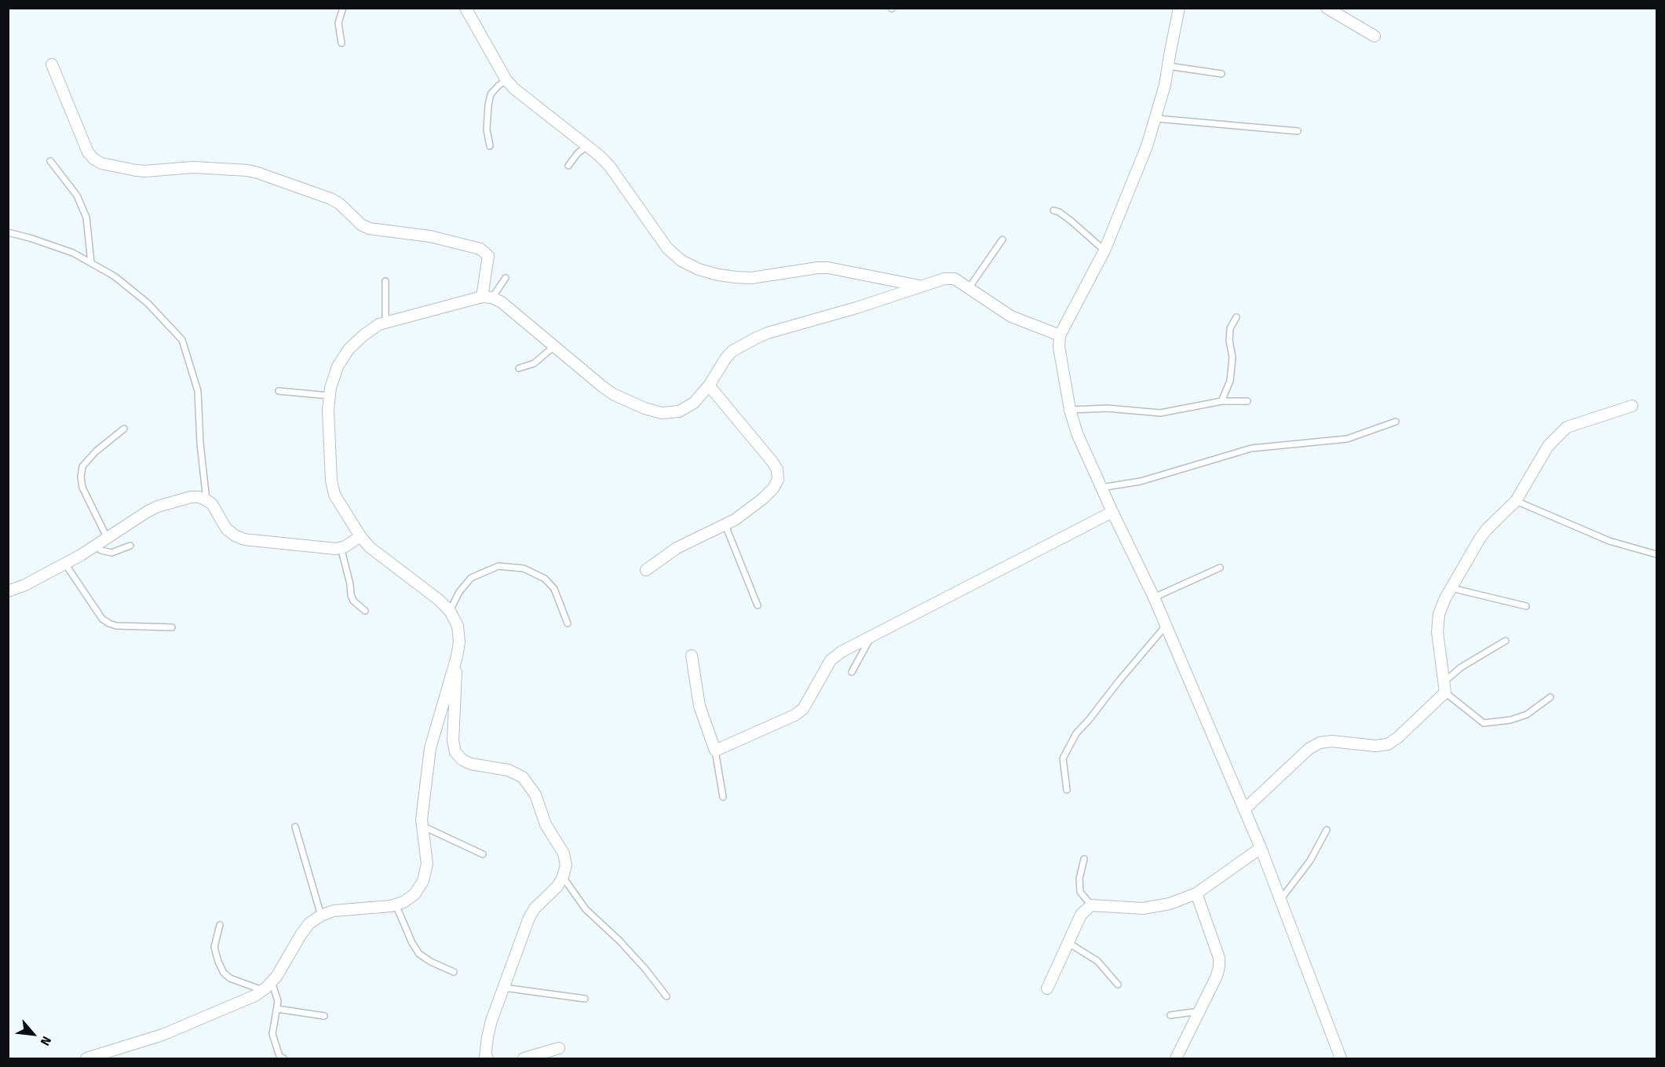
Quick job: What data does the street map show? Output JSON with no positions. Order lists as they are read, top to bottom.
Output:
{
  "north": "bottom right"
}
